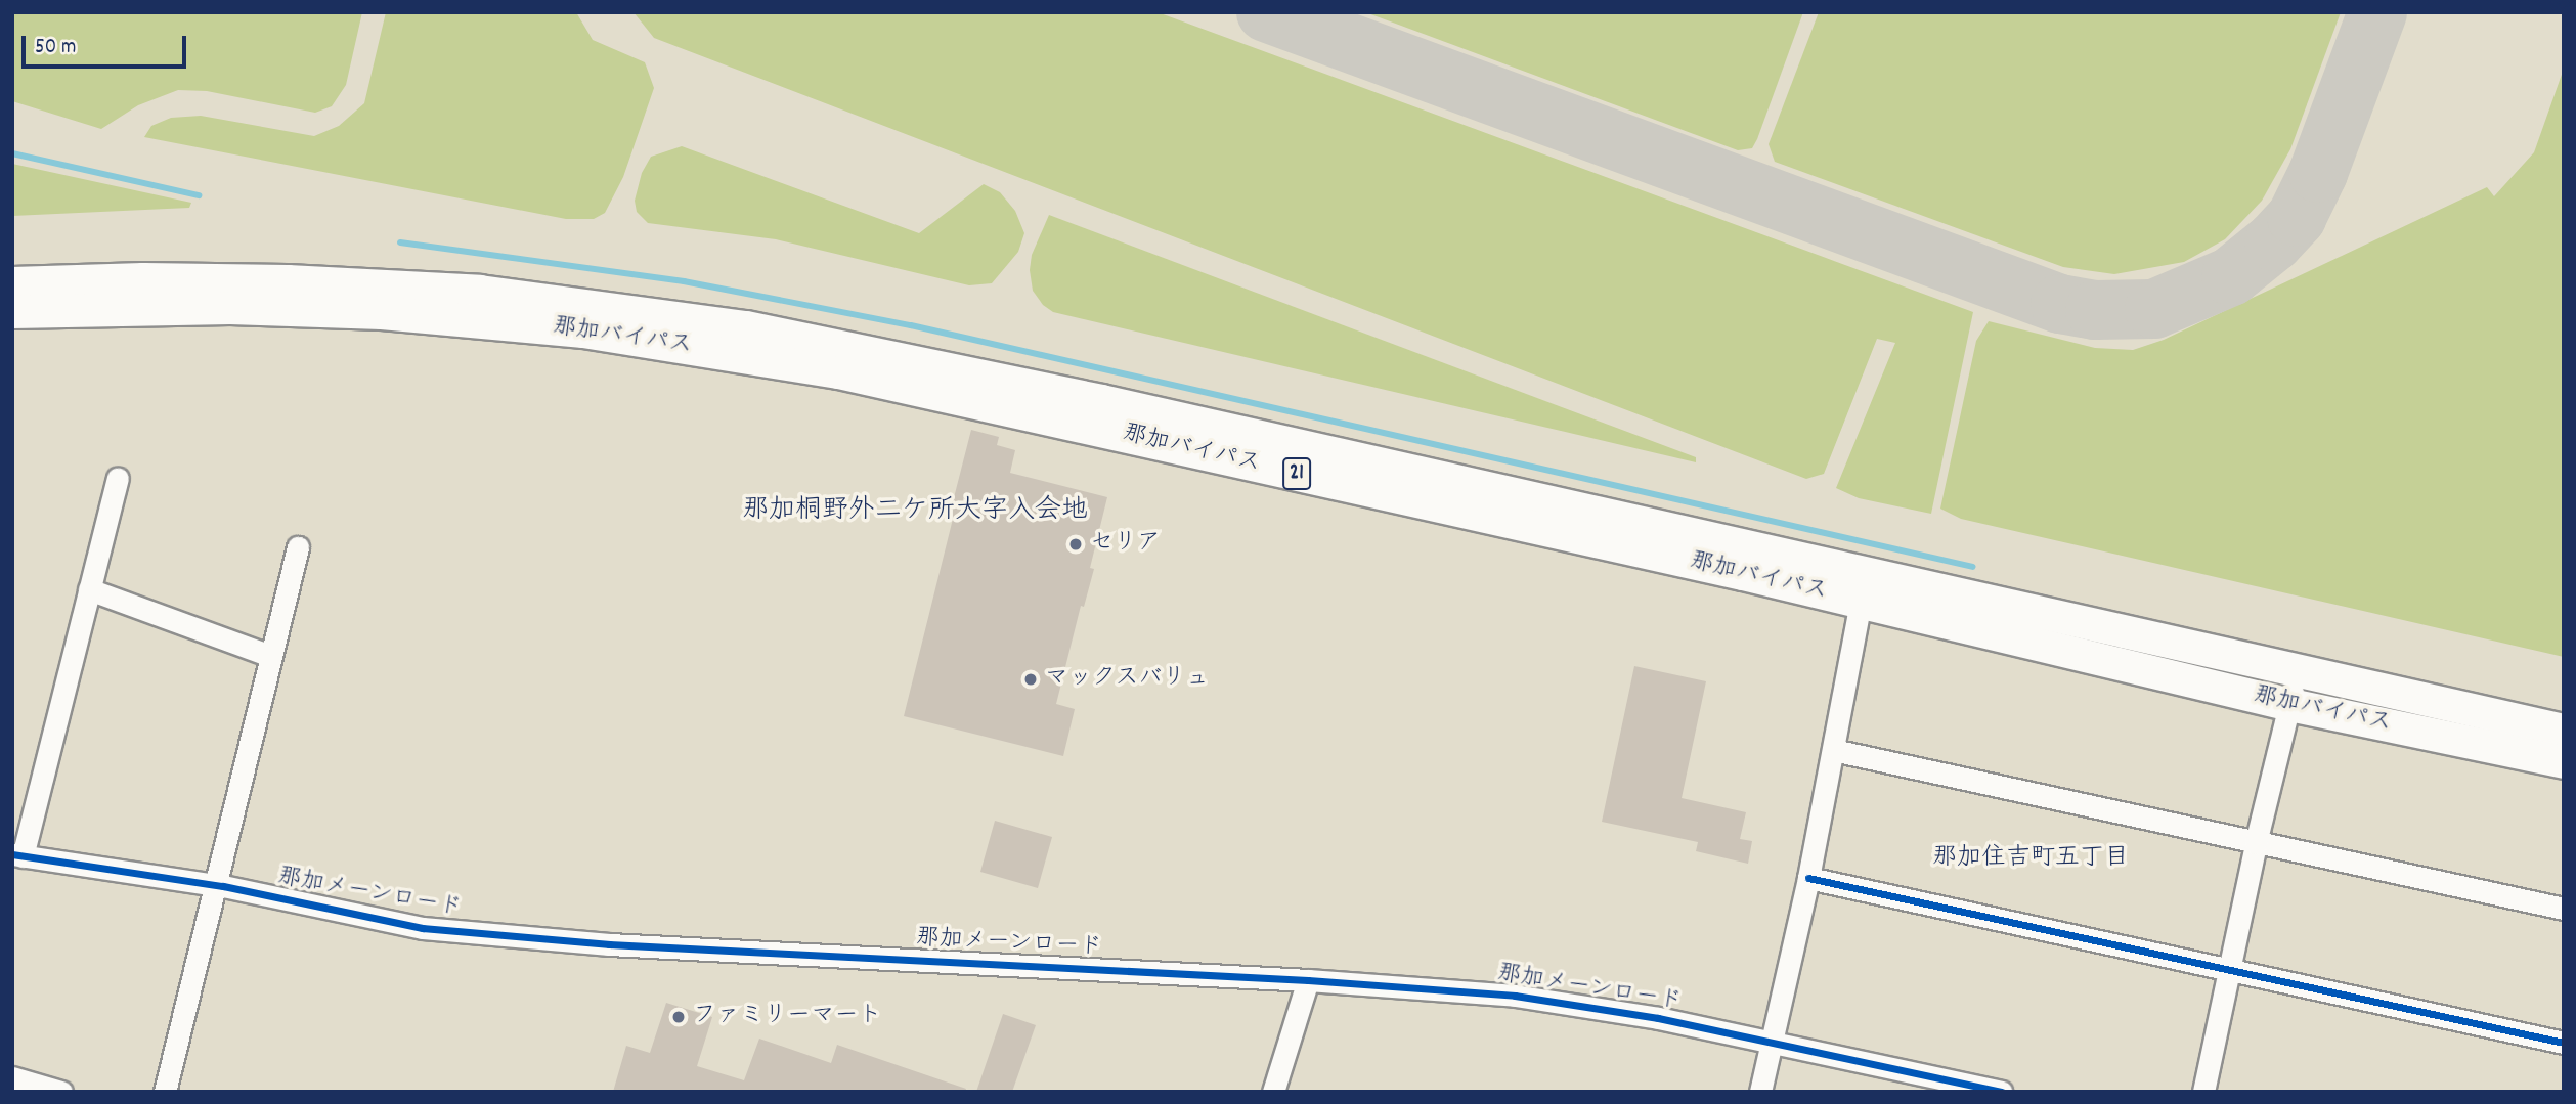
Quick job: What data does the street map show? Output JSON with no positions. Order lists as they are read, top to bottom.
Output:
{
  "streets": {
    "highway": ["那加バイパス", "21"],
    "street": ["那加メーンロード"]
  },
  "districts": ["那加桐野外二ケ所大字入会地", "那加住吉町五丁目"],
  "places": ["セリア", "マックスバリュ", "ファミリーマート"],
  "scale_bar": "50 m"
}
